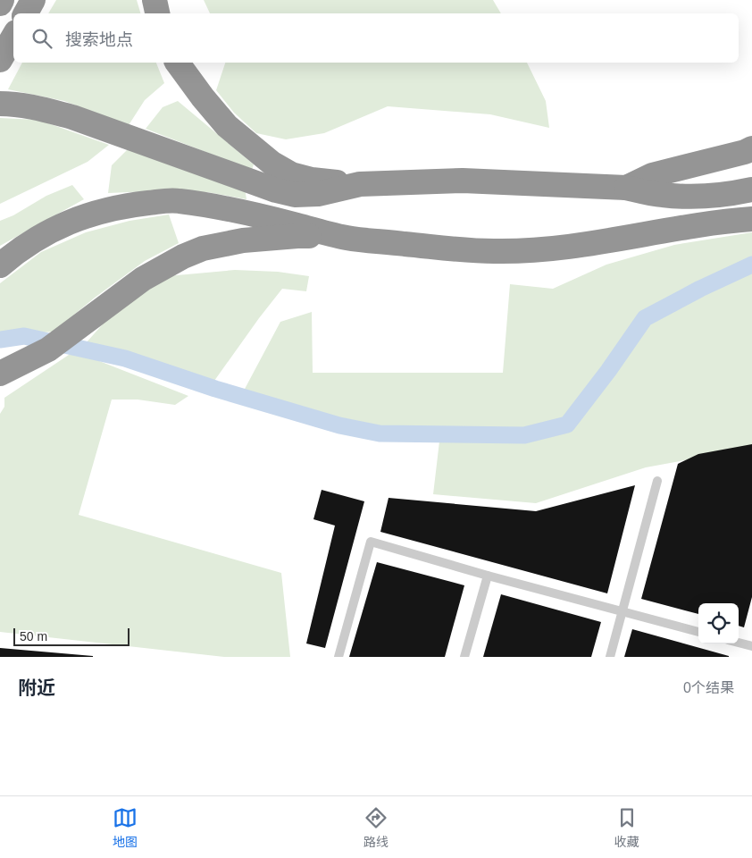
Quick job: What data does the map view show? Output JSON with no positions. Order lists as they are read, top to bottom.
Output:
{
  "scale_bar": "50 m",
  "page": {
    "search": "搜索地点",
    "scale": "50 m",
    "heading": ["附近", "0个结果"],
    "nav": ["地图", "路线", "收藏"]
  }
}
